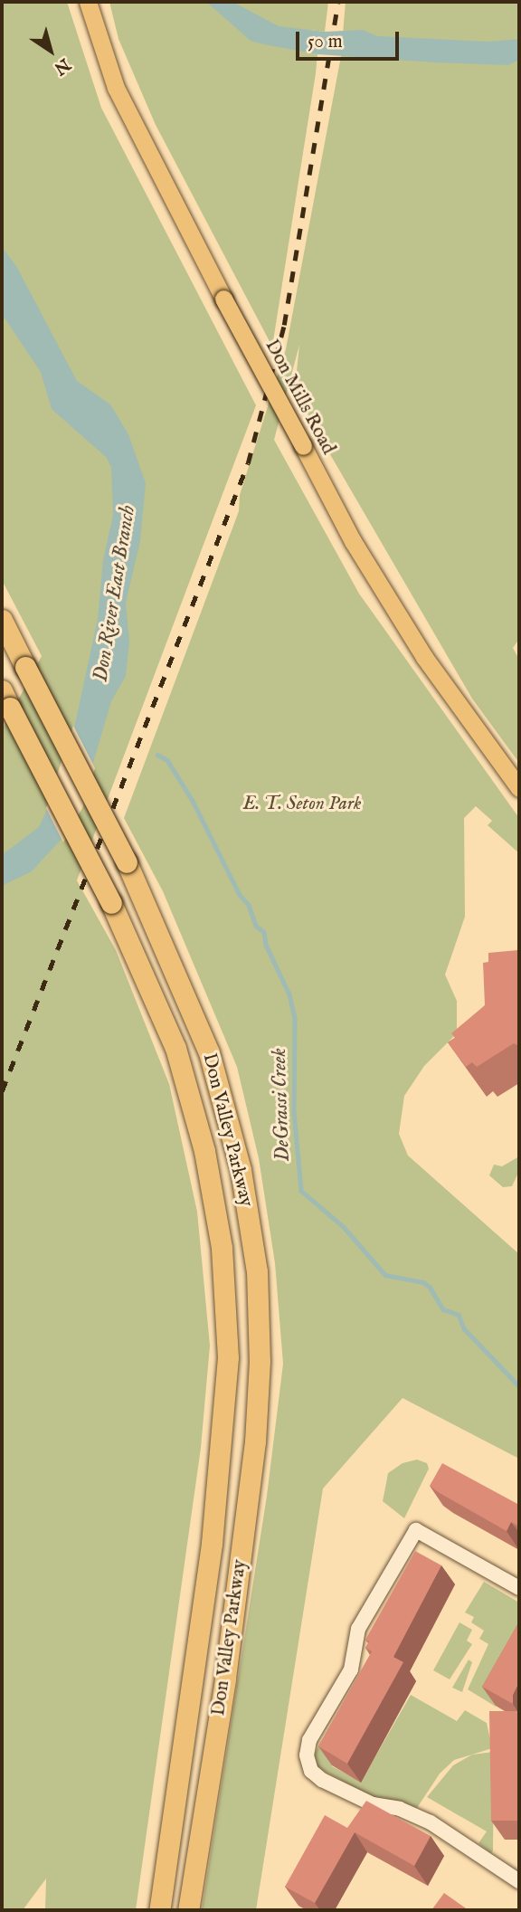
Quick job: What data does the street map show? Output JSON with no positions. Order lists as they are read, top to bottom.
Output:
{
  "streets": {
    "highway": ["Don Valley Parkway"],
    "main road": ["Don Mills Road"]
  },
  "water": ["Don River East Branch", "DeGrassi Creek"],
  "parks": ["E. T. Seton Park"],
  "scale_bar": "50 m",
  "north": "bottom right"
}
